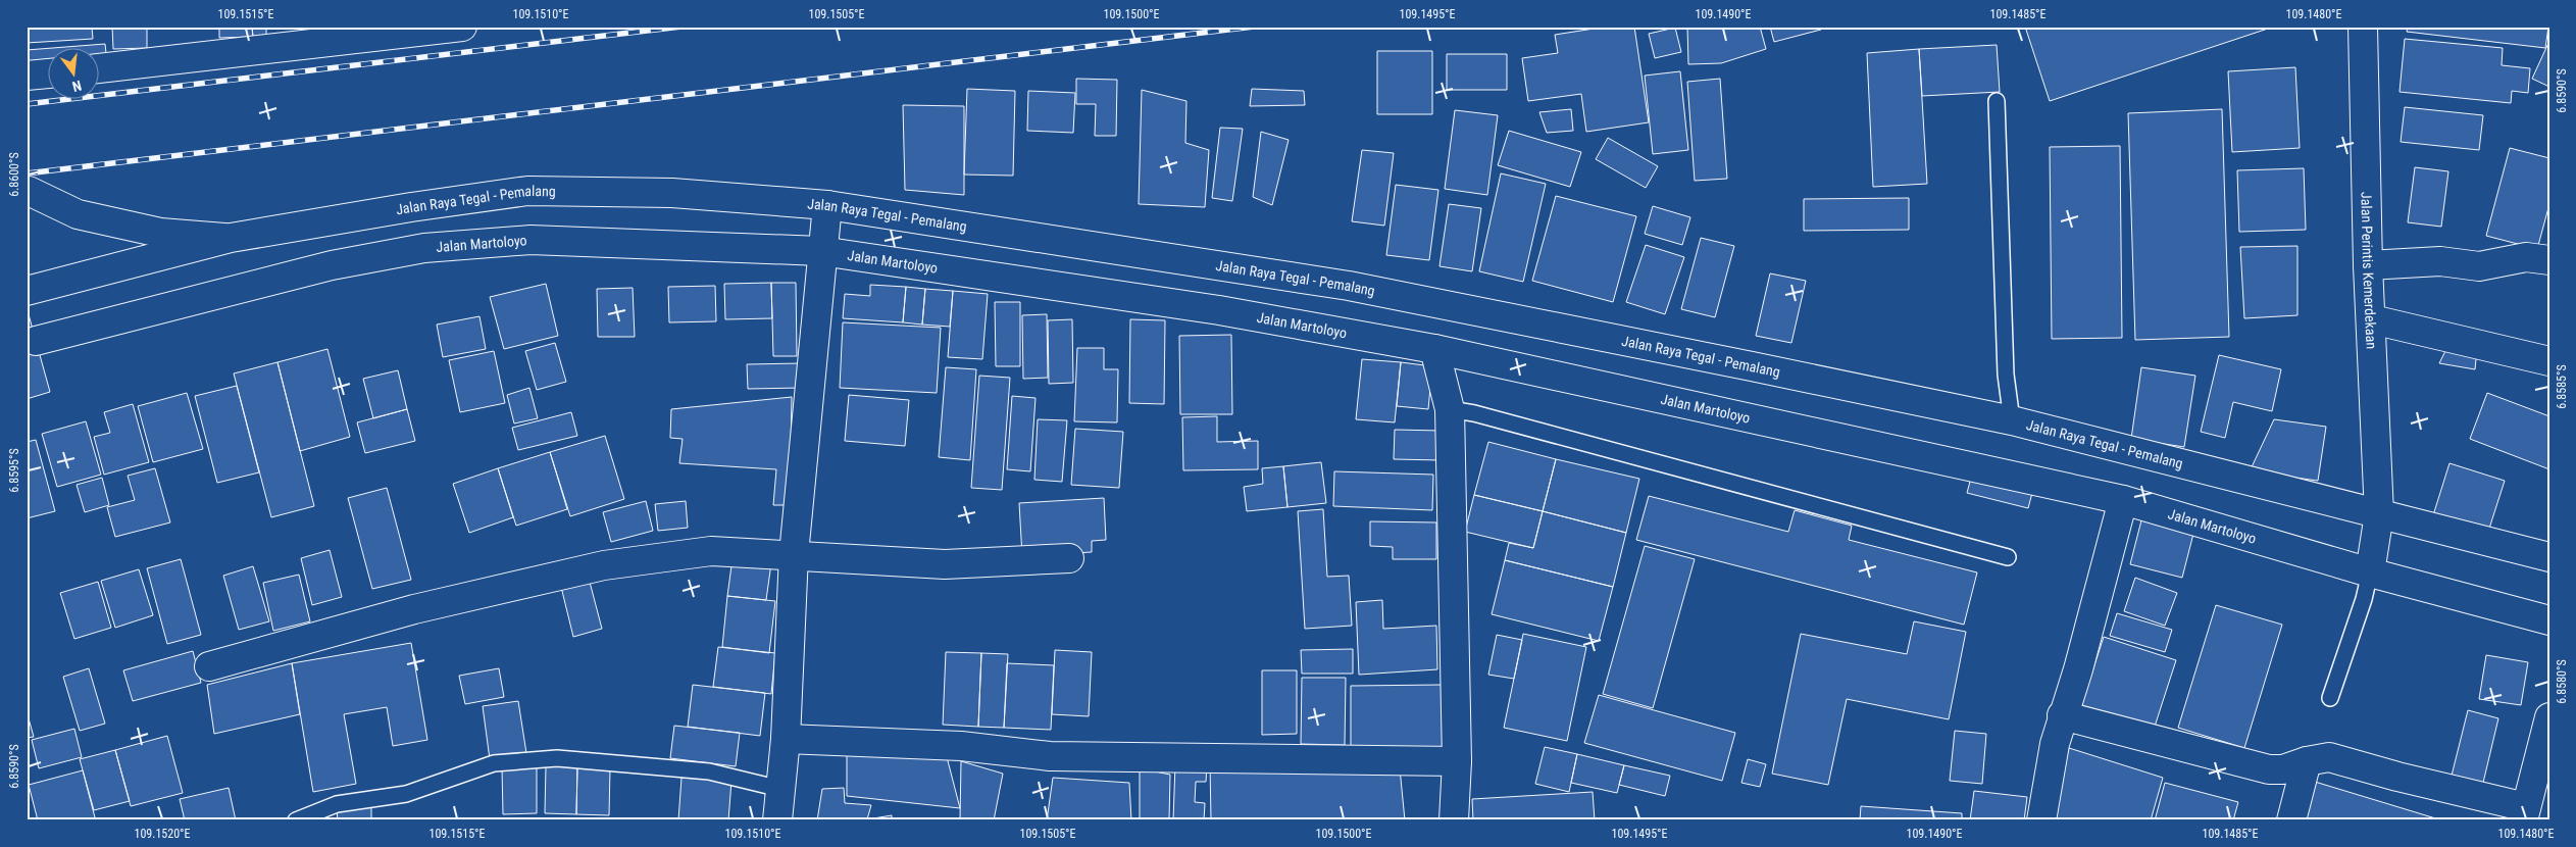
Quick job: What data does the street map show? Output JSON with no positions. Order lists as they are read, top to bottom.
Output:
{
  "streets": {
    "main road": ["Jalan Raya Tegal - Pemalang", "Jalan Martoloyo", "Jalan Perintis Kemerdekaan"]
  },
  "crossings": [
    ["Jalan Raya Tegal - Pemalang", "Jalan Perintis Kemerdekaan"],
    ["Jalan Martoloyo", "Jalan Perintis Kemerdekaan"]
  ],
  "north": "bottom",
  "coordinates": [
    "109.1515°E",
    "109.1510°E",
    "109.1505°E",
    "109.1500°E",
    "109.1495°E",
    "109.1490°E",
    "109.1485°E",
    "109.1480°E",
    "6.8590°S",
    "6.8600°S",
    "6.8585°S",
    "6.8595°S",
    "6.8580°S",
    "109.1520°E"
  ]
}
